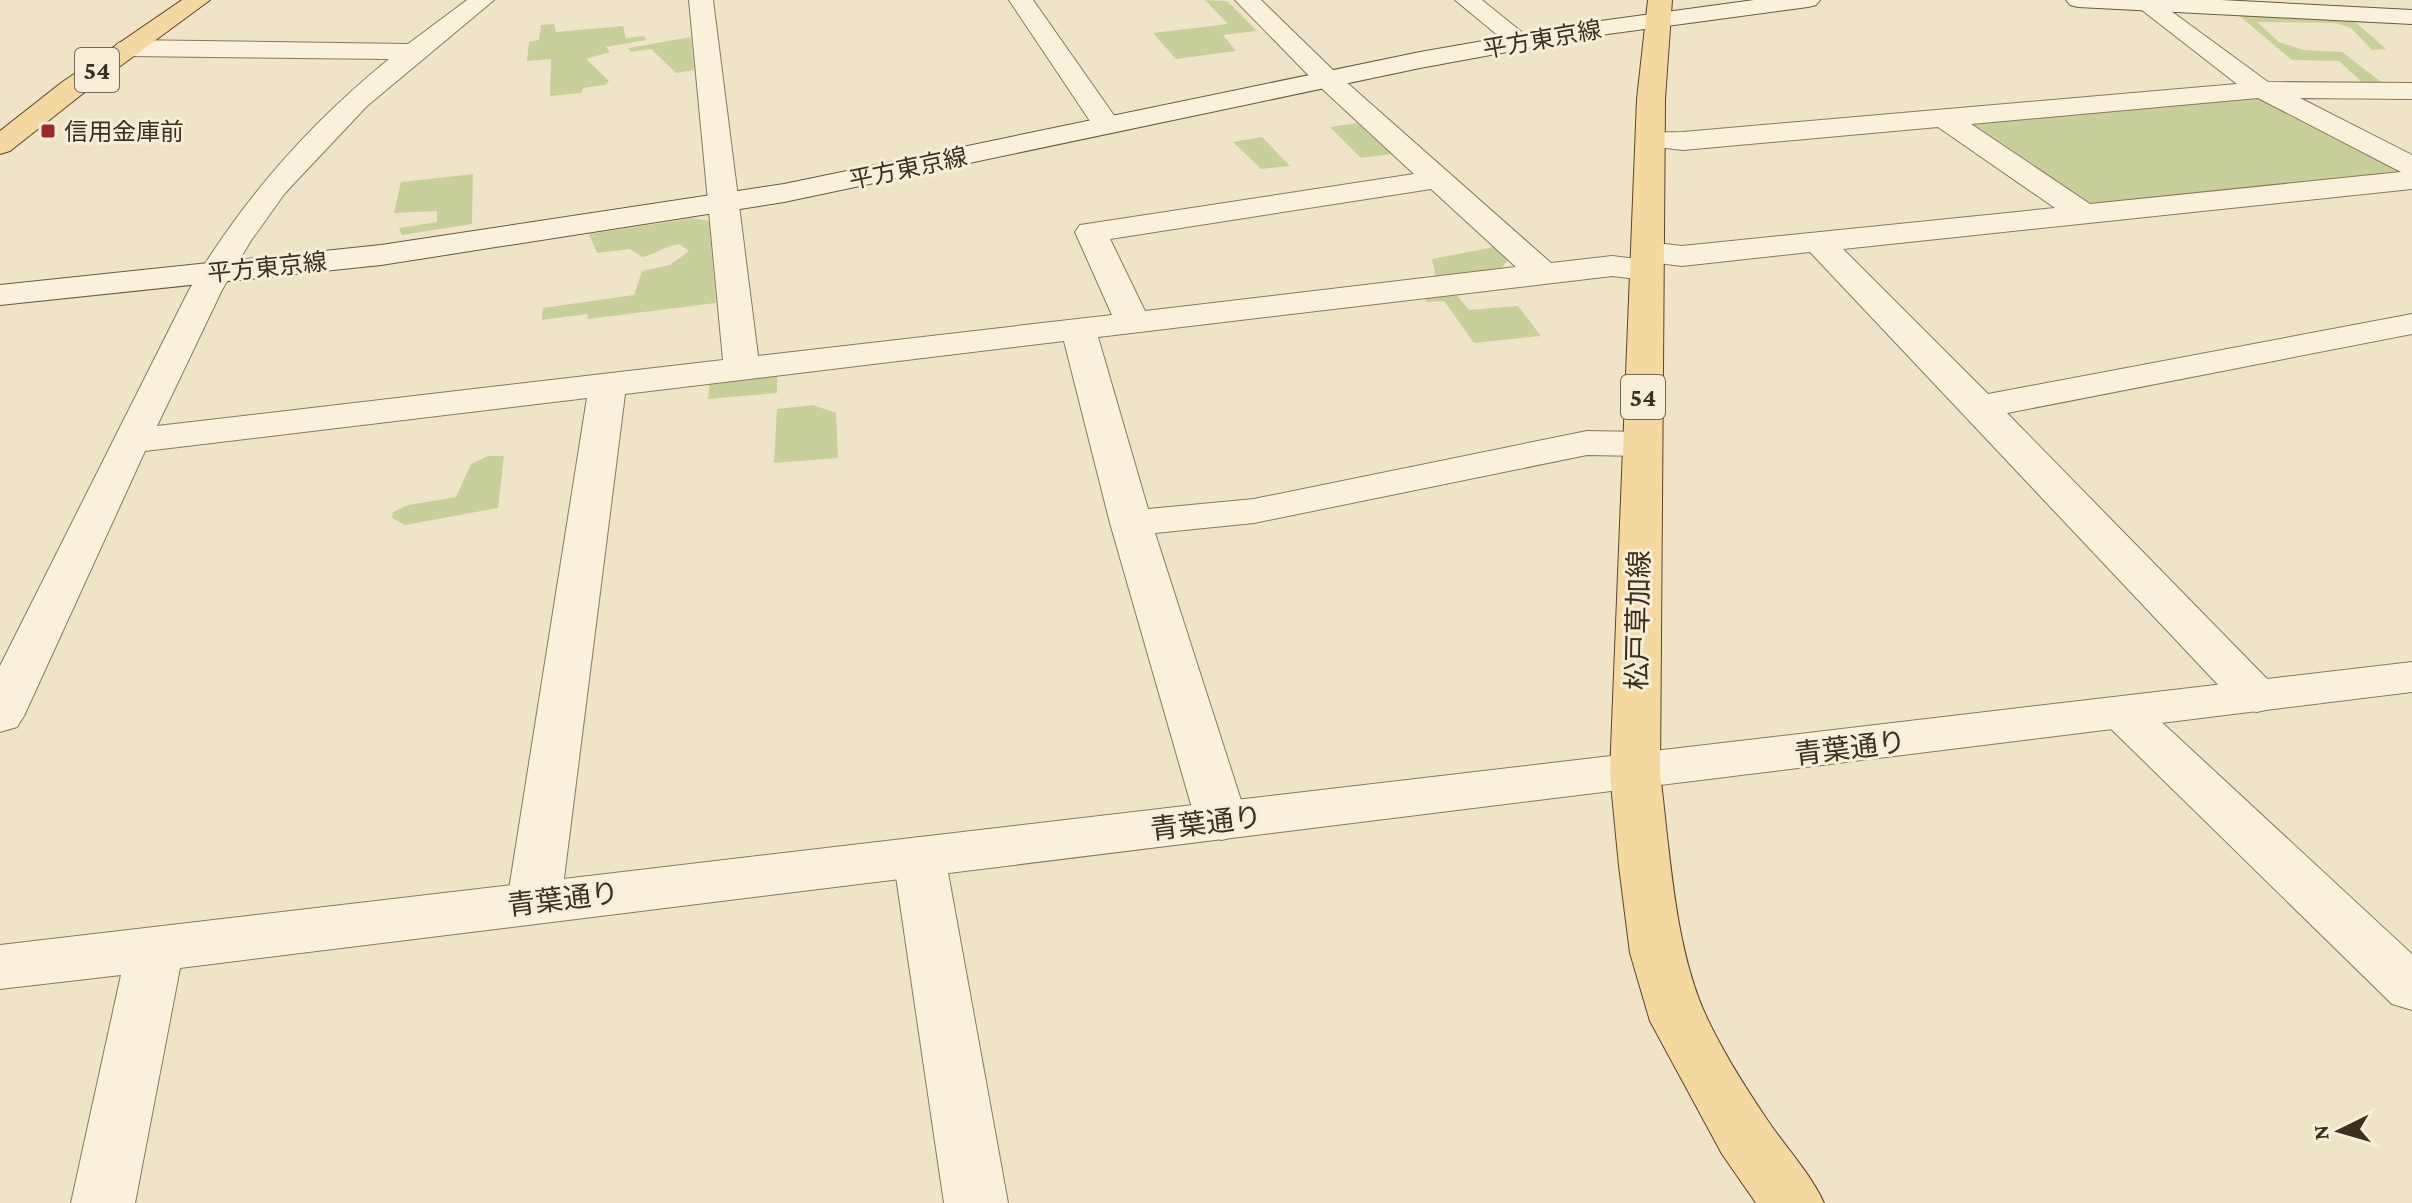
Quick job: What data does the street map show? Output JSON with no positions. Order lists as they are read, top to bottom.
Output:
{
  "streets": {
    "main road": ["54", "松戸草加線"],
    "street": ["平方東京線", "青葉通り"]
  },
  "crossings": [
    ["平方東京線", "松戸草加線"],
    ["松戸草加線", "青葉通り"]
  ],
  "places": {
    "transit": ["信用金庫前"]
  },
  "north": "left"
}
